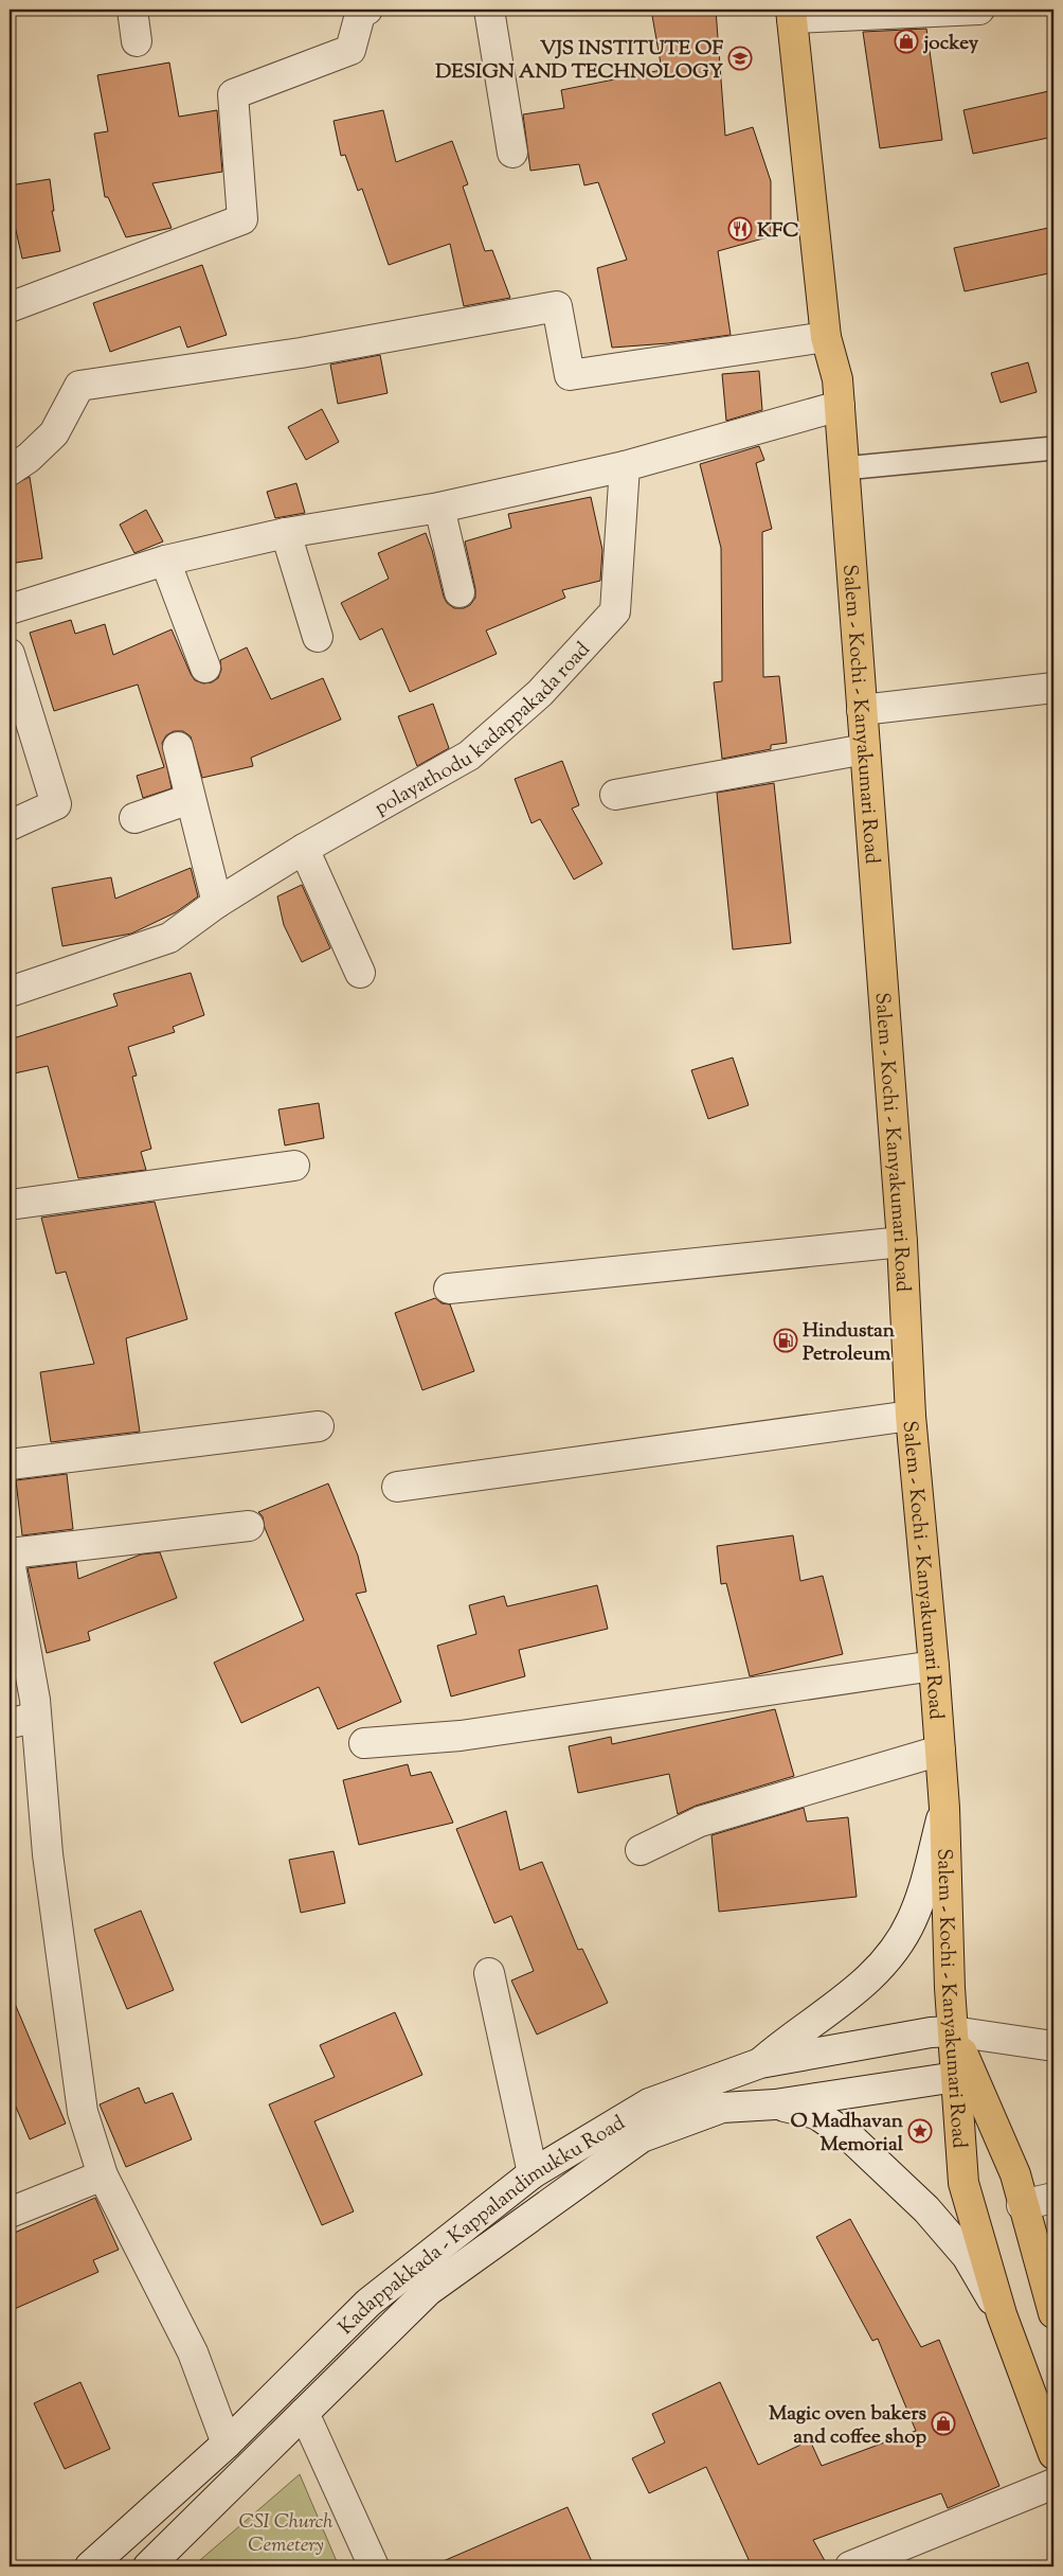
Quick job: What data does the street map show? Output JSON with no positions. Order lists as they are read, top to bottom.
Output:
{
  "streets": {
    "main road": ["Salem - Kochi - Kanyakumari Road"],
    "street": ["polayathodu kadappakada road", "Kadappakkada - Kappalandimukku Road"]
  },
  "crossings": [
    ["Salem - Kochi - Kanyakumari Road", "Kadappakkada - Kappalandimukku Road"]
  ],
  "parks": ["CSI Church Cemetery"],
  "places": {
    "shop": ["jockey", "Magic oven bakers and coffee shop"],
    "school or university": ["VJS INSTITUTE OF DESIGN AND TECHNOLOGY"],
    "restaurant": ["KFC"],
    "fuel station": ["Hindustan Petroleum"],
    "place": ["O Madhavan Memorial"]
  }
}
